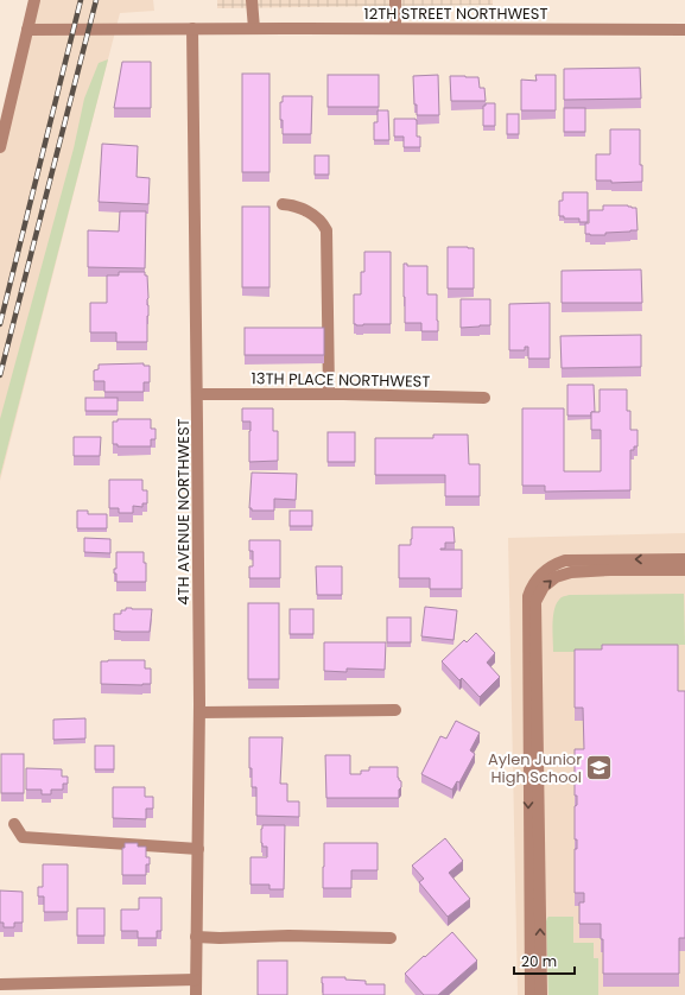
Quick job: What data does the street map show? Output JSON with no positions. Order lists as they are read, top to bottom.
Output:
{
  "streets": {
    "street": ["12TH STREET NORTHWEST", "13TH PLACE NORTHWEST", "4TH AVENUE NORTHWEST"]
  },
  "crossings": [
    ["12TH STREET NORTHWEST", "4TH AVENUE NORTHWEST"],
    ["13TH PLACE NORTHWEST", "4TH AVENUE NORTHWEST"]
  ],
  "places": {
    "school or university": ["Aylen Junior High School"]
  },
  "scale_bar": "20 m"
}
